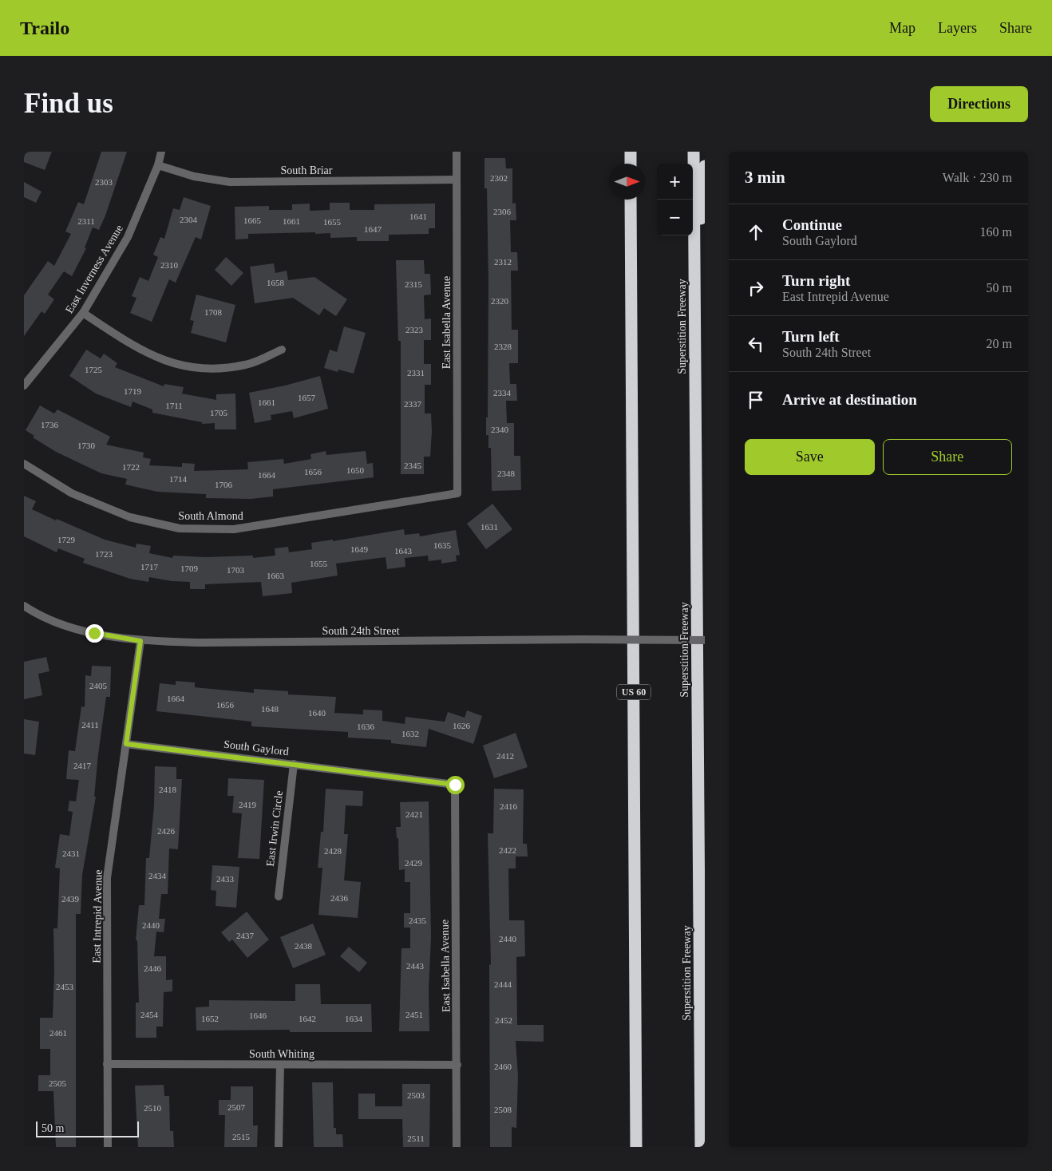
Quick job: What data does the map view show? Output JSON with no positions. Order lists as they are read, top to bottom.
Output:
{
  "streets": {
    "highway": ["Superstition Freeway", "US 60"],
    "street": [
      "South Briar",
      "East Inverness Avenue",
      "East Isabella Avenue",
      "South Almond",
      "South 24th Street",
      "South Gaylord",
      "East Irwin Circle",
      "East Intrepid Avenue",
      "South Whiting"
    ]
  },
  "crossings": [
    ["South Briar", "East Inverness Avenue"],
    ["South Briar", "East Isabella Avenue"],
    ["East Isabella Avenue", "South Almond"],
    ["East Isabella Avenue", "South Gaylord"],
    ["East Isabella Avenue", "South Whiting"],
    ["South 24th Street", "East Intrepid Avenue"],
    ["South Gaylord", "East Irwin Circle"],
    ["South Gaylord", "East Intrepid Avenue"],
    ["East Intrepid Avenue", "South Whiting"]
  ],
  "house_numbers": [
    "2302",
    "2303",
    "2306",
    "1641",
    "2304",
    "1665",
    "2311",
    "1661",
    "1655",
    "1647",
    "2312",
    "2310",
    "1658",
    "2315",
    "2320",
    "1708",
    "2323",
    "2328",
    "1725",
    "2331",
    "1719",
    "2334",
    "1657",
    "1661",
    "2337",
    "1711",
    "1705",
    "1736",
    "2340",
    "1730",
    "2345",
    "1722",
    "1650",
    "1656",
    "2348",
    "1664",
    "1714",
    "1706",
    "1631",
    "1729",
    "1635",
    "1649",
    "1643",
    "1723",
    "1655",
    "1717",
    "1709",
    "1703",
    "1663",
    "2405",
    "1664",
    "1656",
    "1648",
    "1640",
    "2411",
    "1626",
    "1636",
    "1632",
    "2412",
    "2417",
    "2418",
    "2419",
    "2416",
    "2421",
    "2426",
    "2422",
    "2428",
    "2431",
    "2429",
    "2434",
    "2433",
    "2436",
    "2439",
    "2435",
    "2440",
    "2437",
    "2440",
    "2438",
    "2443",
    "2446",
    "2444",
    "2453",
    "2454",
    "2451",
    "1646",
    "1652",
    "1642",
    "1634",
    "2452",
    "2461",
    "2460",
    "2505",
    "2503",
    "2507",
    "2510",
    "2508",
    "2515",
    "2511"
  ],
  "scale_bar": "50 m",
  "north": "right",
  "page": {
    "header": "Trailo",
    "nav": ["Map", "Layers", "Share"],
    "buttons": [
      "Directions",
      ["Save", "Share"]
    ],
    "title": "Find us",
    "heading": ["3 min", "Walk · 230 m"],
    "map_buttons": ["+", "−"],
    "list": [
      ["Continue", "South Gaylord", "160 m"],
      ["Turn right", "East Intrepid Avenue", "50 m"],
      ["Turn left", "South 24th Street", "20 m"],
      "Arrive at destination"
    ],
    "scale": "50 m"
  }
}
